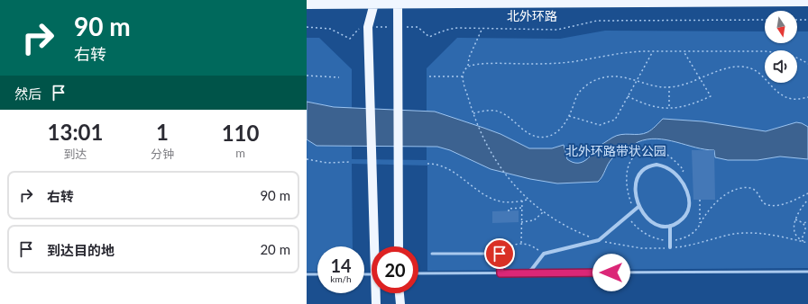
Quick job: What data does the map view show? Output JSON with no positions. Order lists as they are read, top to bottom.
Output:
{
  "streets": {
    "main road": ["北外环路"]
  },
  "parks": ["北外环路带状公园"],
  "north": "bottom",
  "page": {
    "turn": ["90 m", "右转"],
    "then": "然后",
    "eta": [
      "13:01",
      "到达",
      "1",
      "分钟",
      "110",
      "m"
    ],
    "list": [
      {
        "name": "右转",
        "value": "90 m"
      },
      {
        "name": "到达目的地",
        "value": "20 m"
      }
    ],
    "speed": "14 km/h",
    "limit": "20"
  }
}
